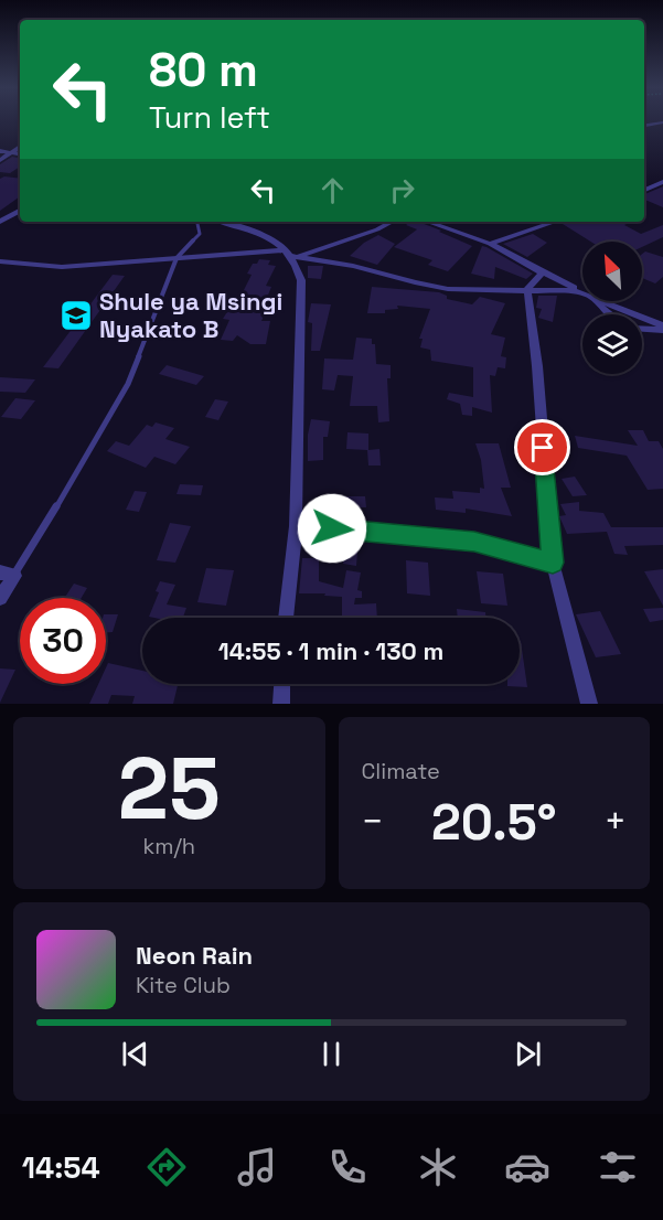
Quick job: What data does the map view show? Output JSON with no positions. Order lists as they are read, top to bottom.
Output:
{
  "places": {
    "school or university": ["Shule ya Msingi Nyakato B"]
  },
  "north": "top left",
  "page": {
    "turn": ["80 m", "Turn left"],
    "limit": "30",
    "trip": "14:55 · 1 min · 130 m",
    "tile": [
      ["25", "km/h"],
      "Climate"
    ],
    "heat": ["−", "20.5°", "+"],
    "song": ["Neon Rain", "Kite Club"],
    "tabs": "14:54"
  }
}
